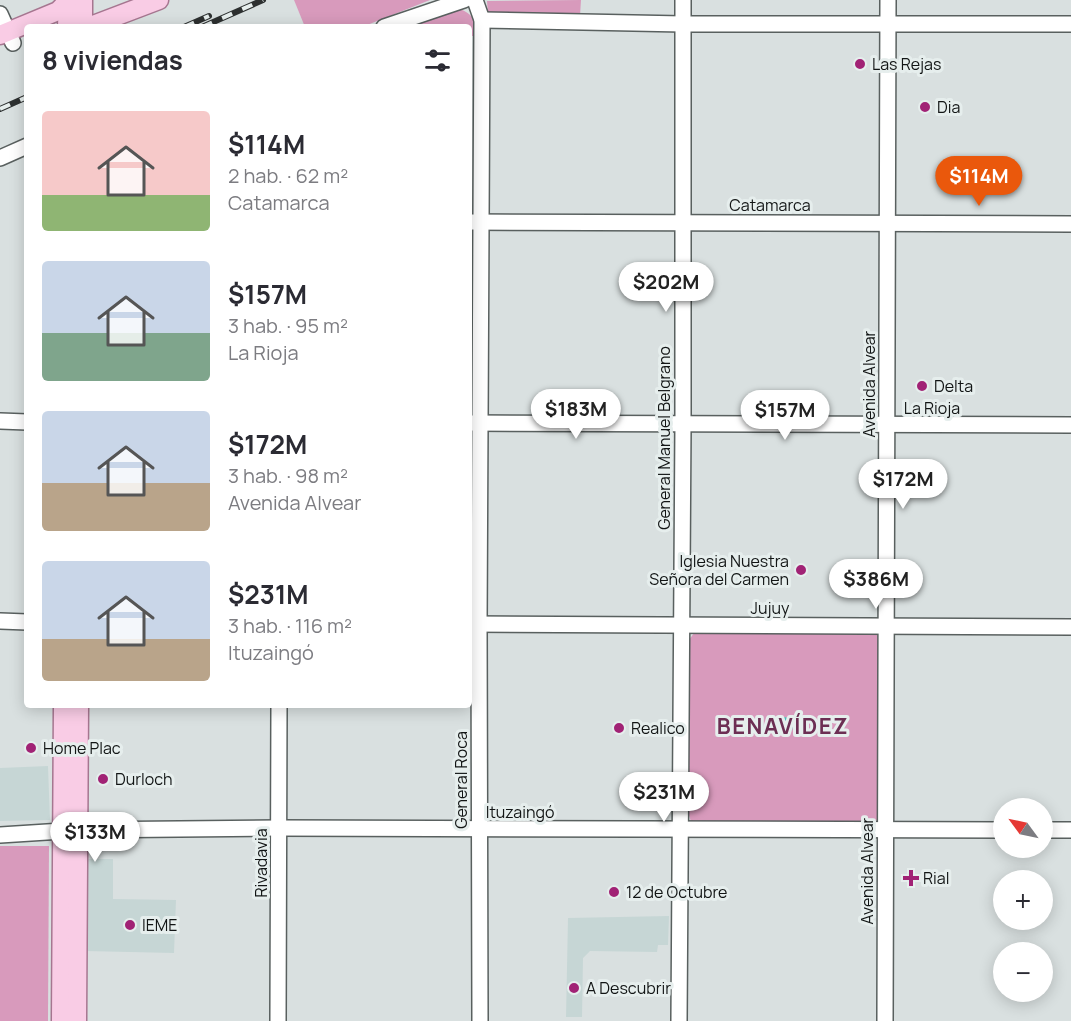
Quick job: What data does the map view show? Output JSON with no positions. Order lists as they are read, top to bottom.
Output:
{
  "streets": {
    "street": [
      "Catamarca",
      "Avenida Alvear",
      "La Rioja",
      "General Manuel Belgrano",
      "Jujuy",
      "General Roca",
      "Ituzaingó",
      "Rivadavia"
    ]
  },
  "crossings": [
    ["Catamarca", "Avenida Alvear"],
    ["Catamarca", "General Manuel Belgrano"],
    ["Catamarca", "General Roca"],
    ["Avenida Alvear", "La Rioja"],
    ["Avenida Alvear", "Jujuy"],
    ["Avenida Alvear", "Ituzaingó"],
    ["La Rioja", "General Manuel Belgrano"],
    ["La Rioja", "General Roca"],
    ["General Manuel Belgrano", "Jujuy"],
    ["General Manuel Belgrano", "Ituzaingó"],
    ["Jujuy", "General Roca"],
    ["General Roca", "Ituzaingó"],
    ["Ituzaingó", "Rivadavia"]
  ],
  "districts": ["BENAVÍDEZ"],
  "places": {
    "other": [
      "Las Rejas",
      "Dia",
      "Delta",
      "Iglesia Nuestra Señora del Carmen",
      "Realico",
      "Home Plac",
      "Durloch",
      "12 de Octubre",
      "IEME",
      "A Descubrir"
    ],
    "health": ["Rial"]
  },
  "north": "top left",
  "page": {
    "heading": "8 viviendas",
    "list": [
      {
        "name": "$114M",
        "note": "2 hab. · 62 m² · Catamarca"
      },
      {
        "name": "$157M",
        "note": "3 hab. · 95 m² · La Rioja"
      },
      {
        "name": "$172M",
        "note": "3 hab. · 98 m² · Avenida Alvear"
      },
      {
        "name": "$231M",
        "note": "3 hab. · 116 m² · Ituzaingó"
      }
    ],
    "price": [
      "$114M",
      "$202M",
      "$183M",
      "$157M",
      "$172M",
      "$386M",
      "$231M",
      "$133M"
    ],
    "map_buttons": ["+", "−"]
  }
}
